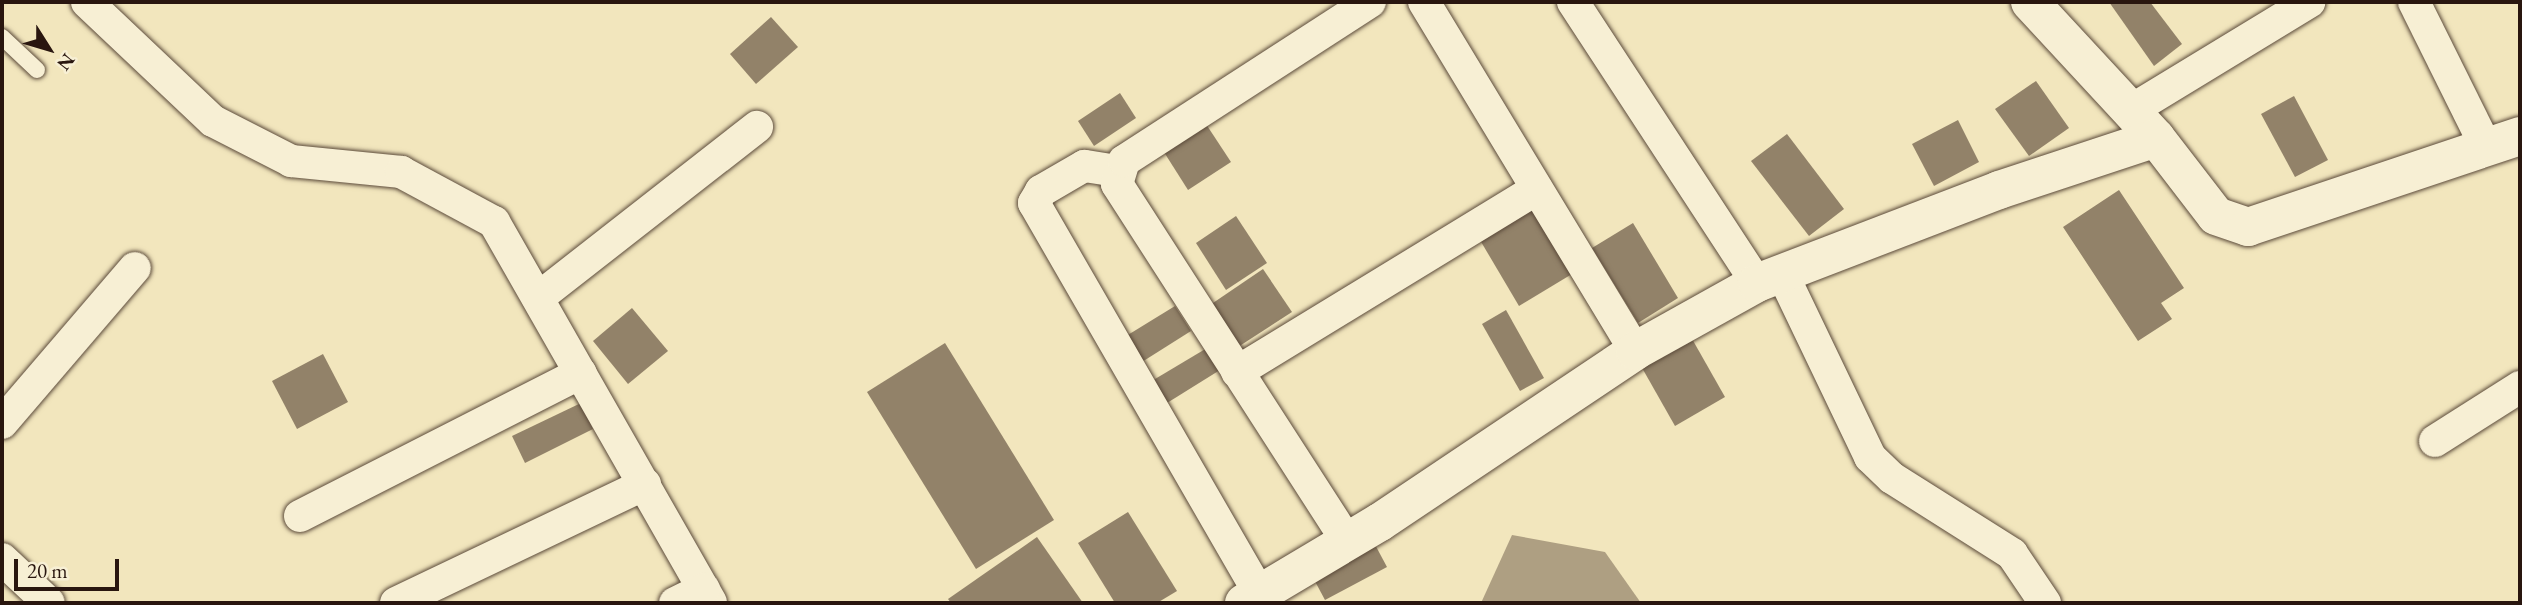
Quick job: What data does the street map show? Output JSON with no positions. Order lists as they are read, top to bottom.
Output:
{
  "scale_bar": "20 m",
  "north": "bottom right"
}
